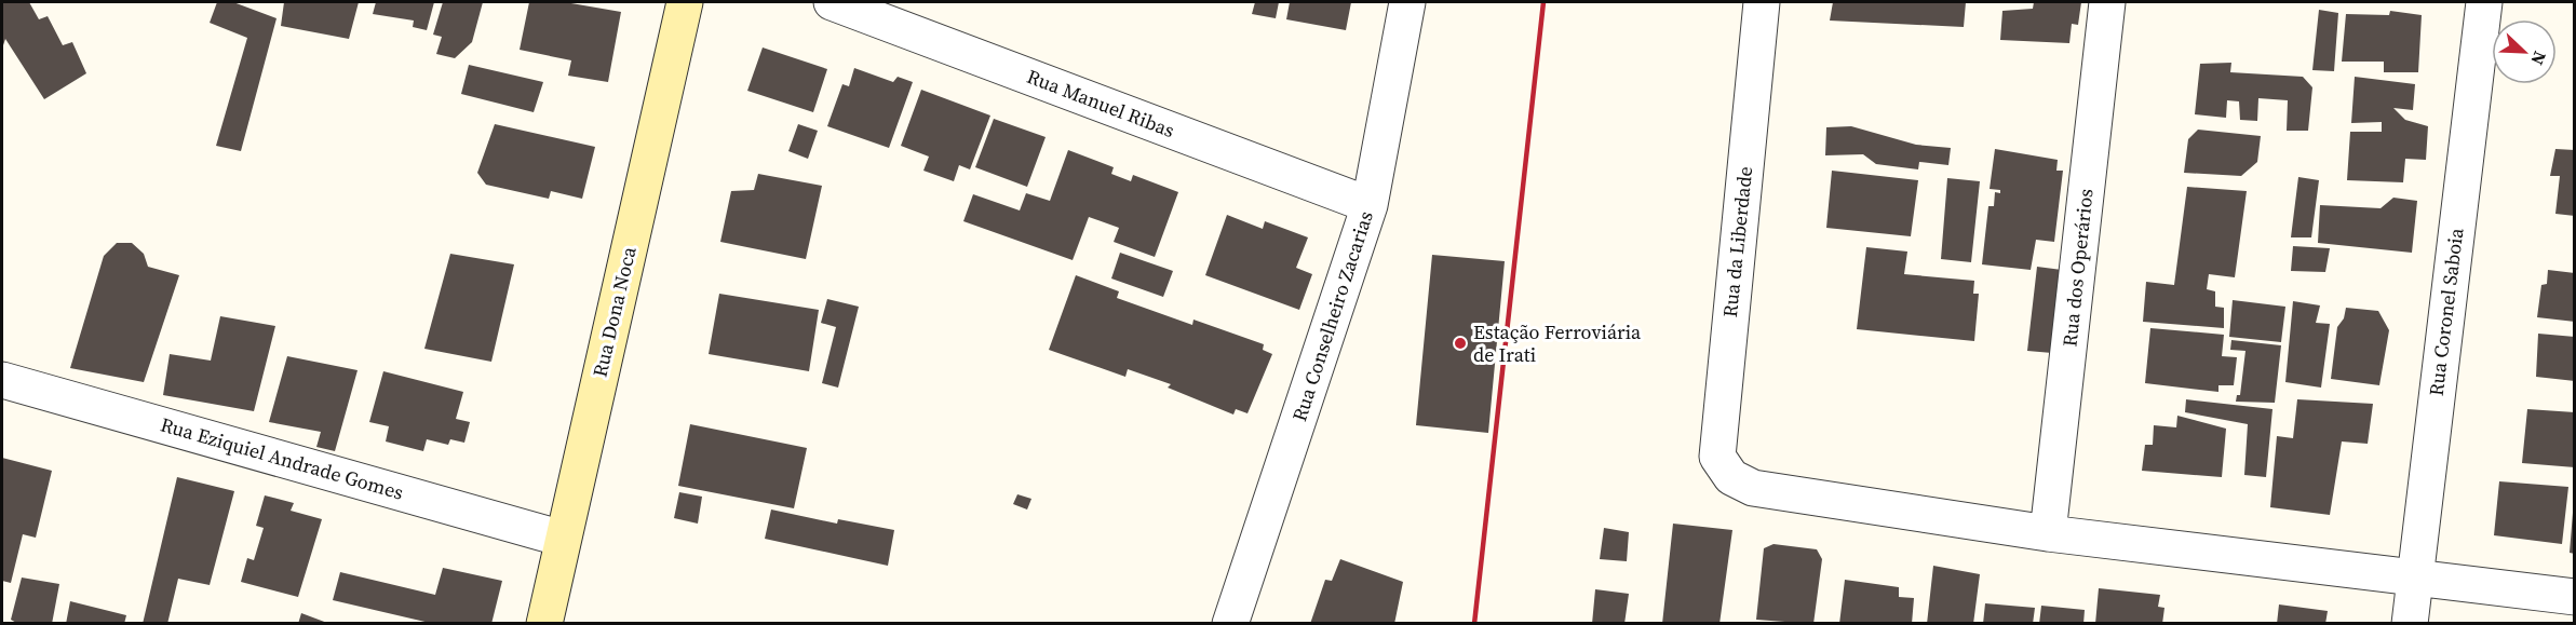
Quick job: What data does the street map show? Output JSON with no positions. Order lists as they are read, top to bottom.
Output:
{
  "streets": {
    "street": [
      "Rua Manuel Ribas",
      "Rua da Liberdade",
      "Rua dos Operários",
      "Rua Dona Noca",
      "Rua Coronel Saboia",
      "Rua Conselheiro Zacarias",
      "Rua Eziquiel Andrade Gomes"
    ]
  },
  "crossings": [
    ["Rua Manuel Ribas", "Rua Conselheiro Zacarias"],
    ["Rua da Liberdade", "Rua dos Operários"],
    ["Rua Dona Noca", "Rua Eziquiel Andrade Gomes"]
  ],
  "places": ["Estação Ferroviária de Irati"],
  "north": "bottom right"
}
